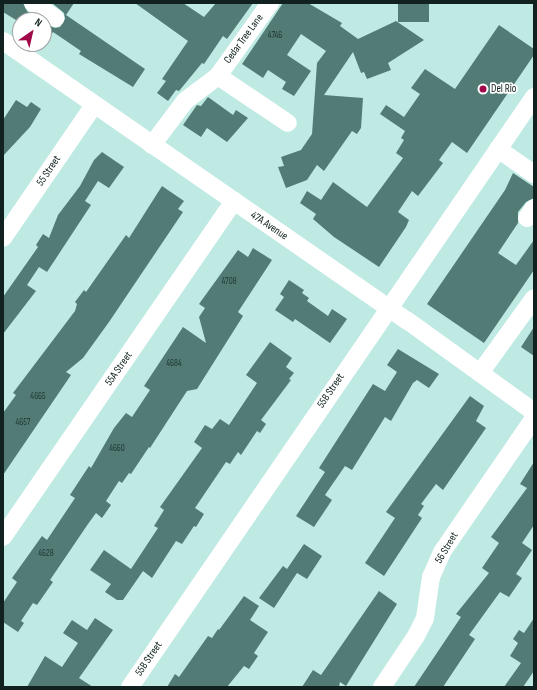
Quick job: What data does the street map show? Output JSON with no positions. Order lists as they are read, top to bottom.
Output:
{
  "streets": {
    "street": [
      "Cedar Tree Lane",
      "55 Street",
      "47A Avenue",
      "55A Street",
      "55B Street",
      "56 Street"
    ]
  },
  "crossings": [
    ["Cedar Tree Lane", "47A Avenue"],
    ["55 Street", "47A Avenue"],
    ["47A Avenue", "55A Street"],
    ["47A Avenue", "55B Street"]
  ],
  "places": ["Del Rio"],
  "house_numbers": [
    "4746",
    "4708",
    "4684",
    "4665",
    "4657",
    "4660",
    "4628"
  ],
  "north": "top right"
}
